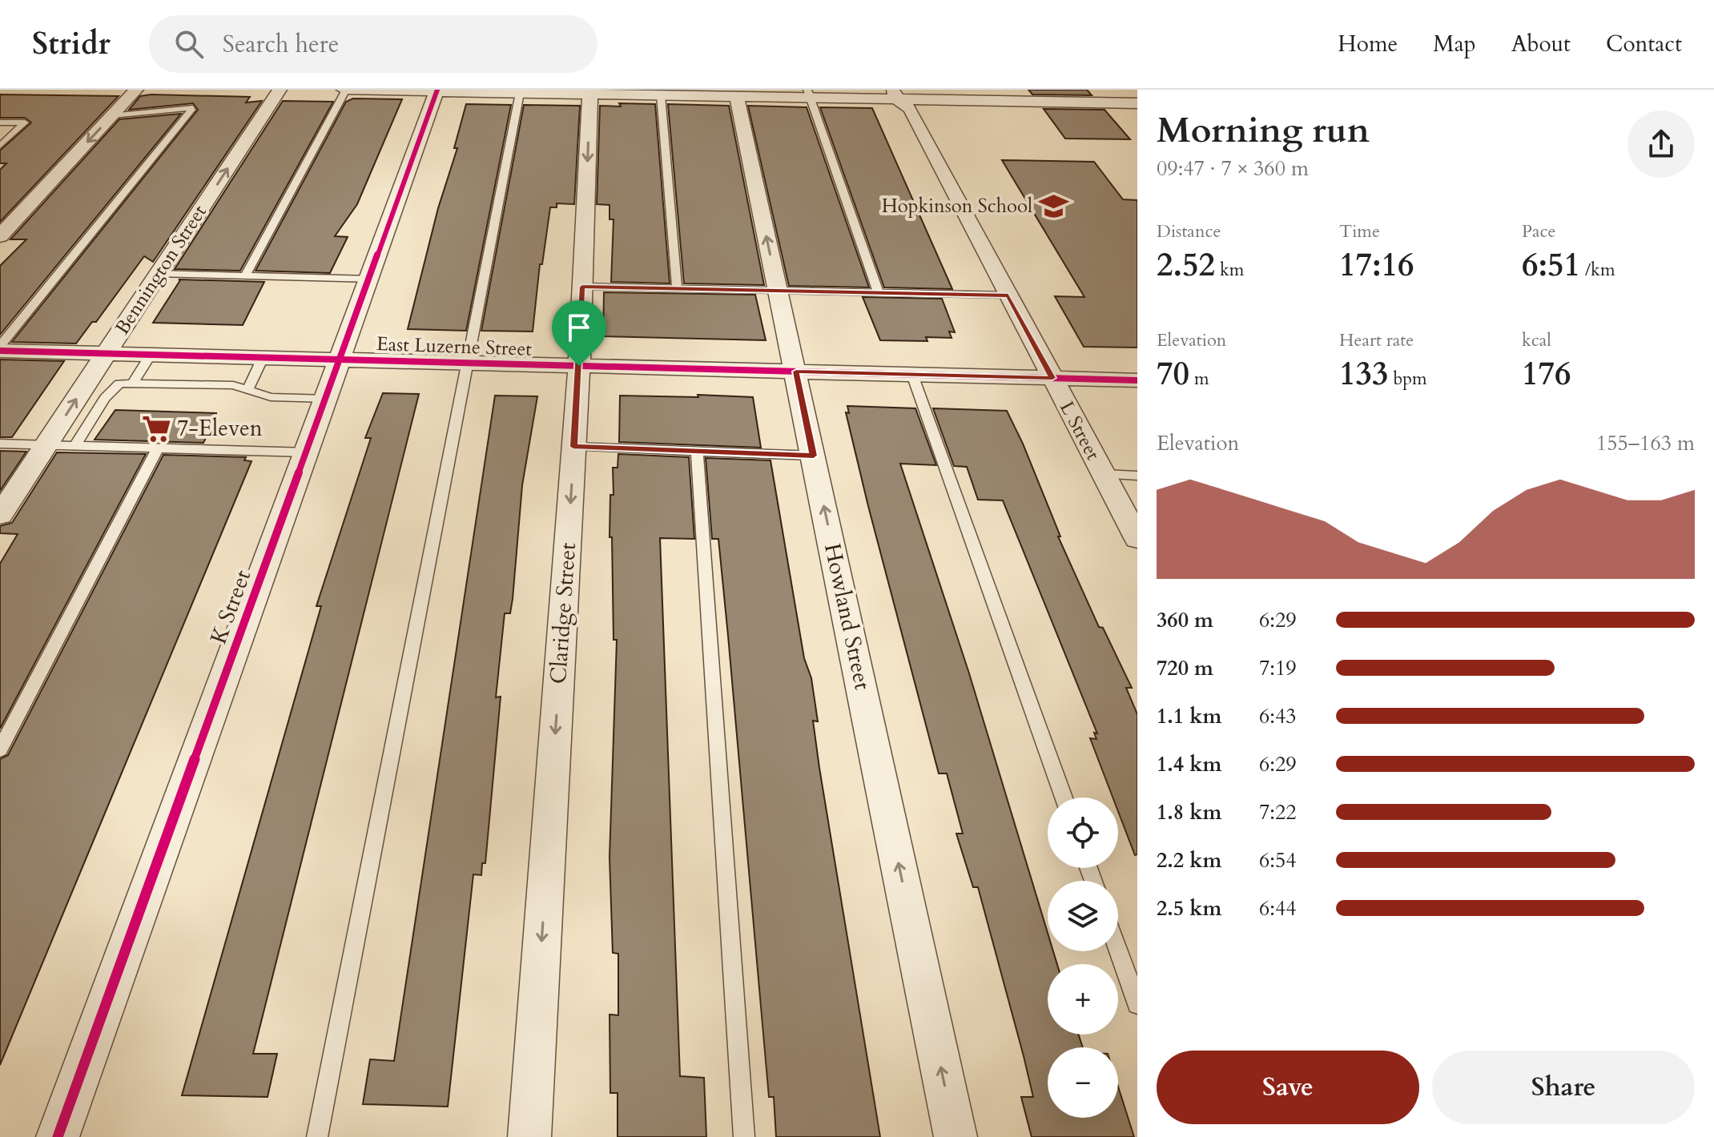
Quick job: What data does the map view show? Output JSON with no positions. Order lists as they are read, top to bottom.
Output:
{
  "streets": {
    "street": [
      "Bennington Street",
      "East Luzerne Street",
      "L Street",
      "K Street",
      "Claridge Street",
      "Howland Street"
    ]
  },
  "crossings": [
    ["Bennington Street", "East Luzerne Street"],
    ["East Luzerne Street", "L Street"],
    ["East Luzerne Street", "K Street"],
    ["East Luzerne Street", "Claridge Street"],
    ["East Luzerne Street", "Howland Street"]
  ],
  "one_way": ["Claridge Street", "Howland Street"],
  "places": {
    "school or university": ["Hopkinson School"],
    "supermarket": ["7-Eleven"]
  },
  "page": {
    "header": "Stridr",
    "search": "Search here",
    "nav": [
      "Home",
      "Map",
      "About",
      "Contact"
    ],
    "heading": ["Morning run", "09:47 · 7 × 360 m"],
    "stats": [
      ["Distance", "2.52 km"],
      ["Time", "17:16"],
      ["Pace", "6:51 /km"],
      ["Elevation", "70 m"],
      ["Heart rate", "133 bpm"],
      ["kcal", "176"]
    ],
    "chart": ["Elevation", "155–163 m"],
    "list": [
      {
        "name": "360 m",
        "note": "6:29"
      },
      {
        "name": "720 m",
        "note": "7:19"
      },
      {
        "name": "1.1 km",
        "note": "6:43"
      },
      {
        "name": "1.4 km",
        "note": "6:29"
      },
      {
        "name": "1.8 km",
        "note": "7:22"
      },
      {
        "name": "2.2 km",
        "note": "6:54"
      },
      {
        "name": "2.5 km",
        "note": "6:44"
      }
    ],
    "map_buttons": ["+", "−"],
    "buttons": ["Save", "Share"]
  }
}
